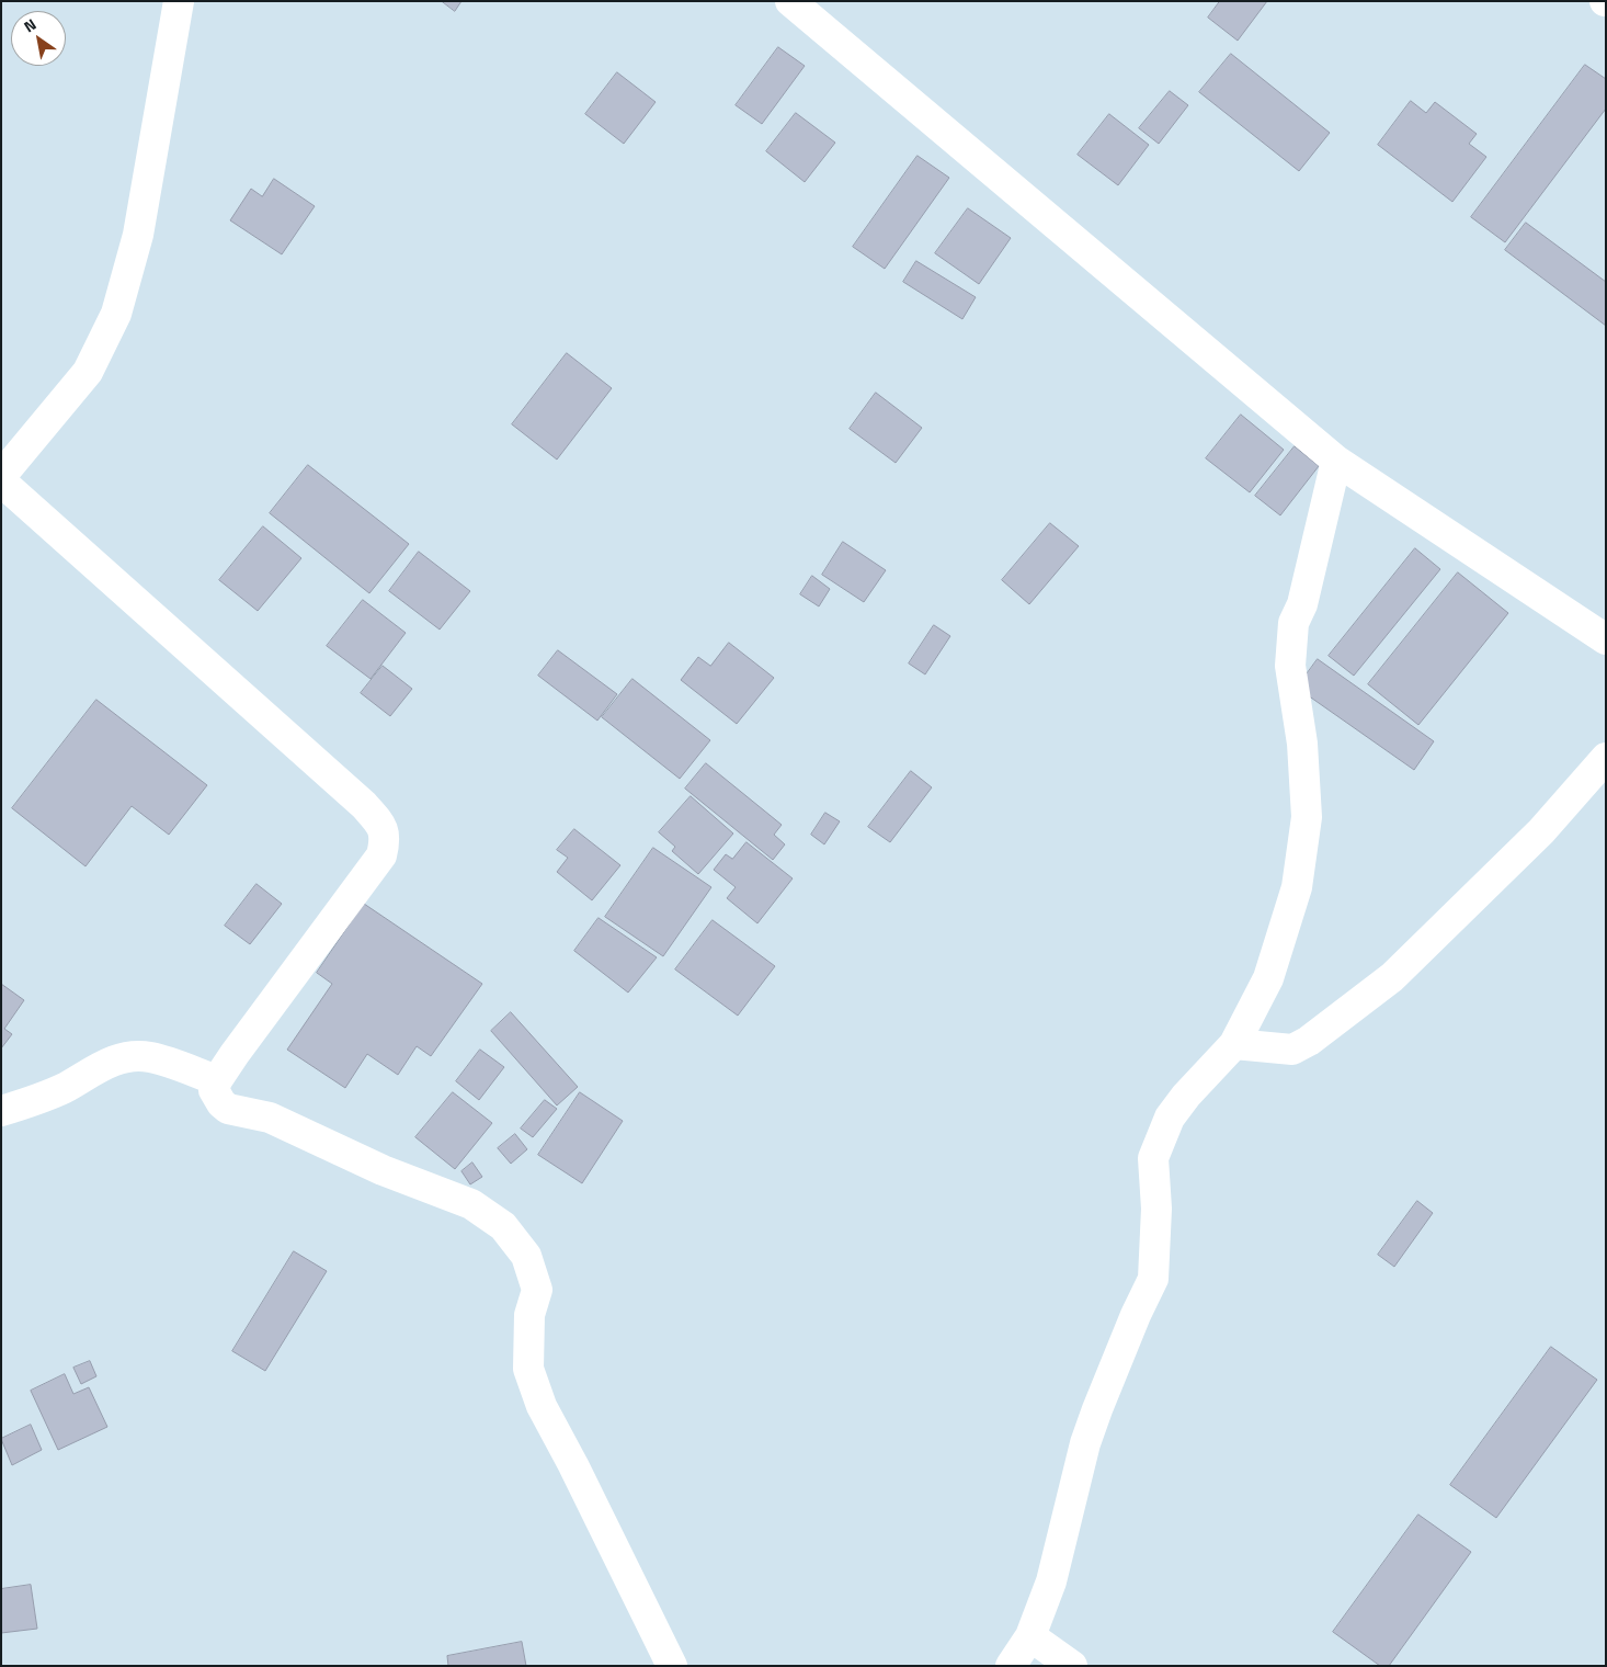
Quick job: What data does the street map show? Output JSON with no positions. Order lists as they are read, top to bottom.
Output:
{
  "north": "top left"
}
